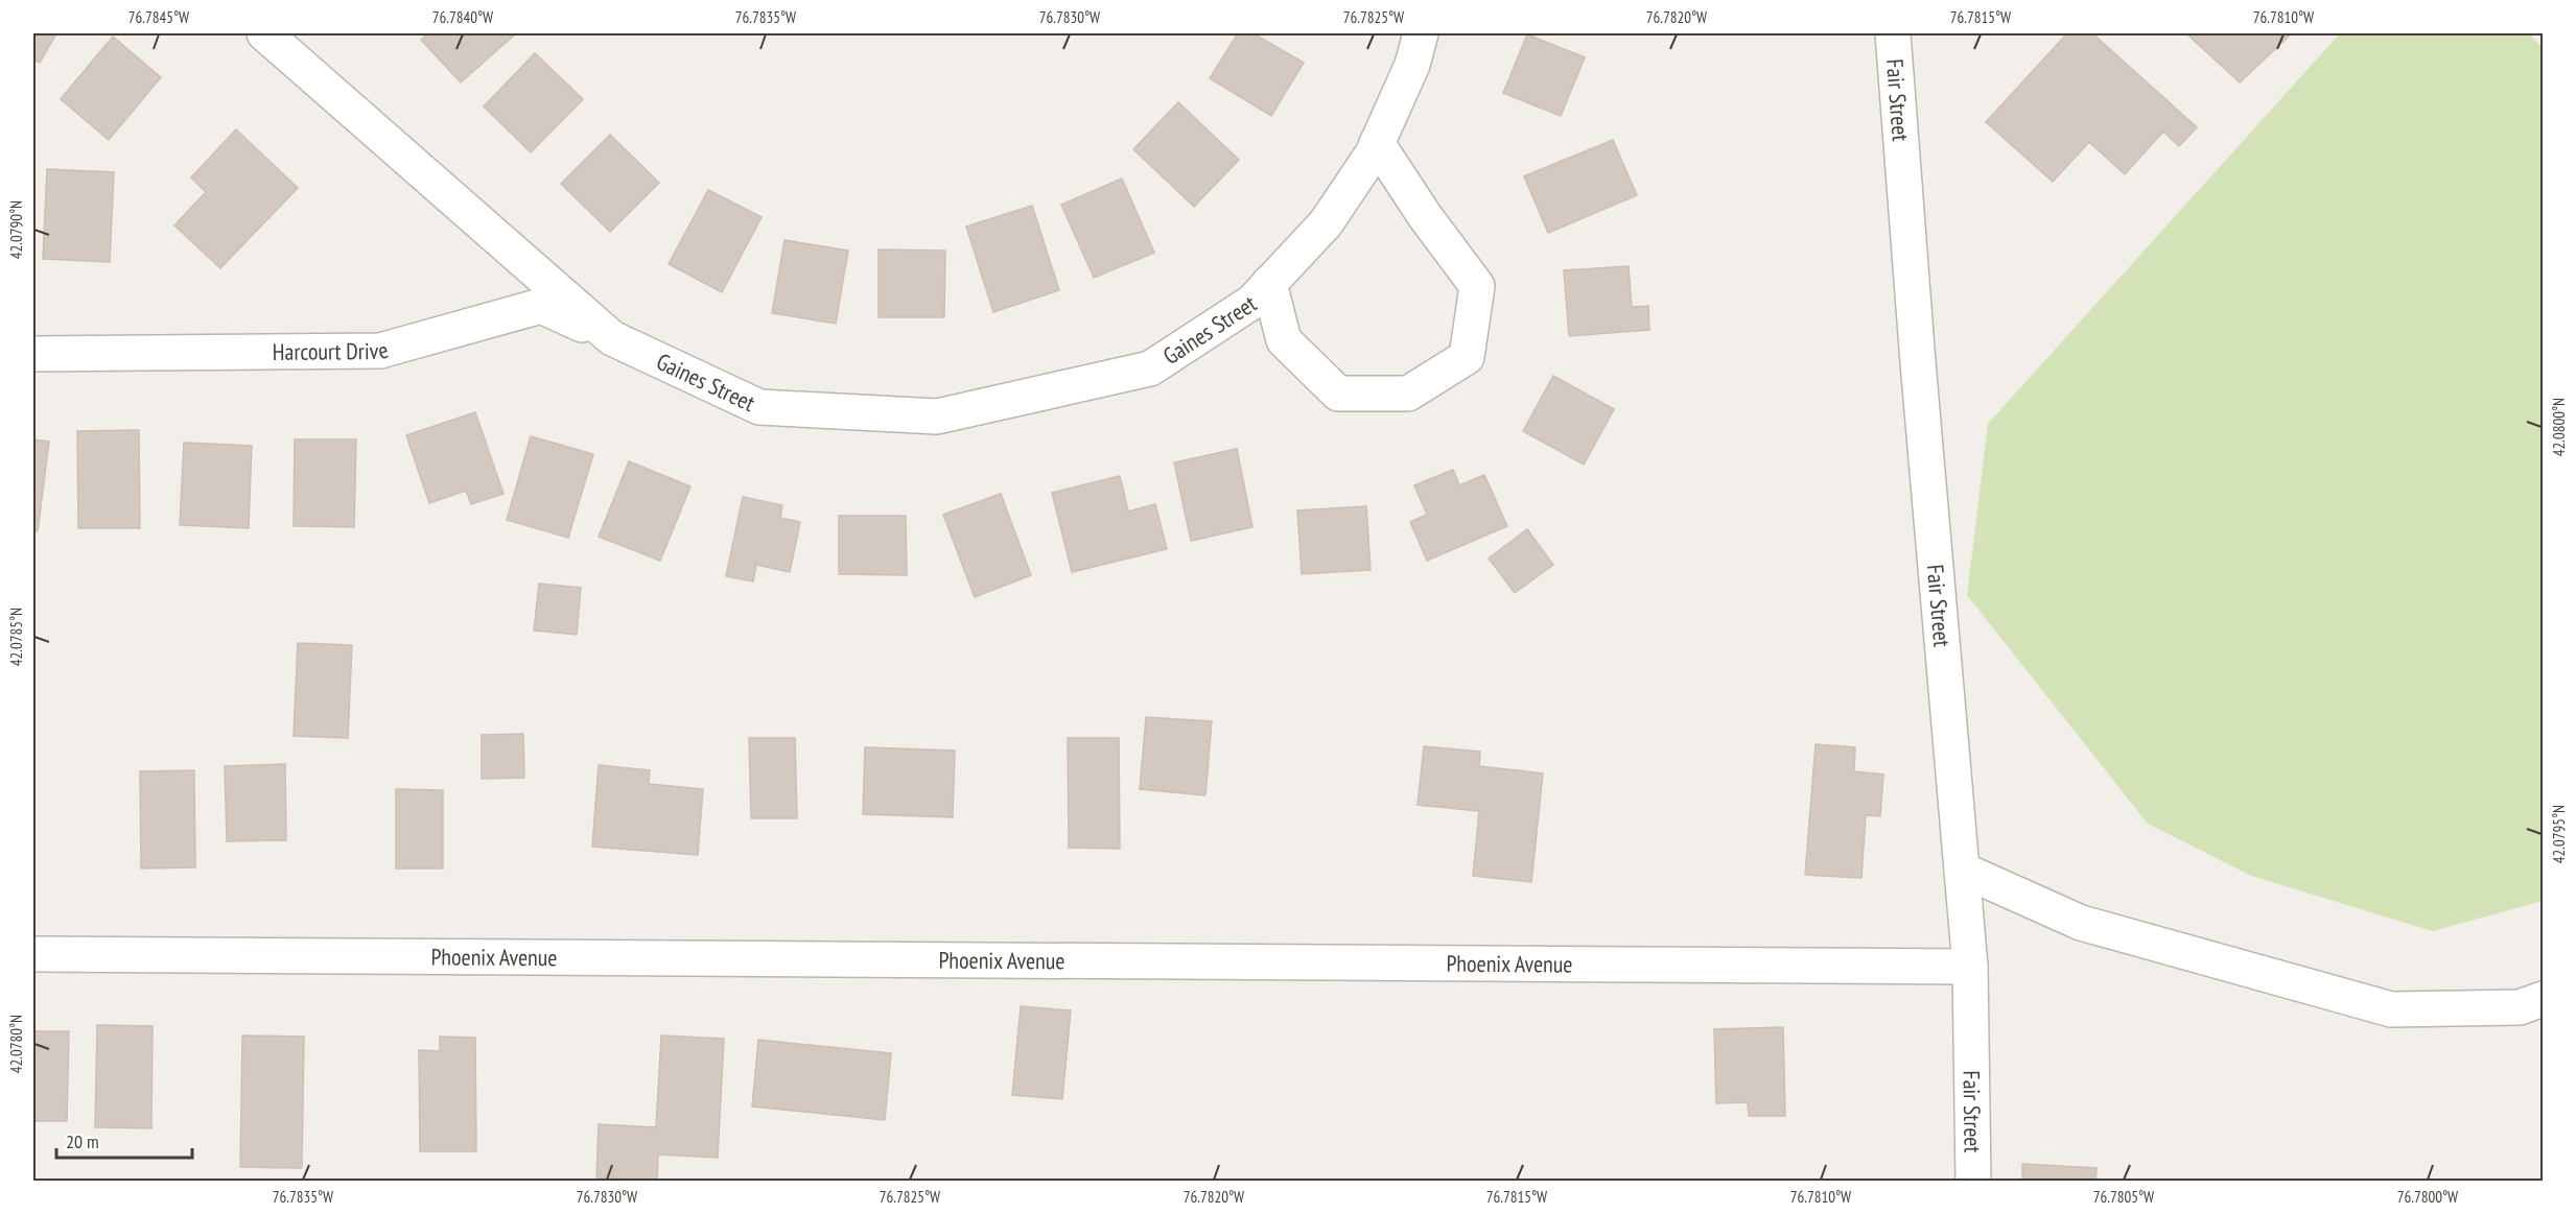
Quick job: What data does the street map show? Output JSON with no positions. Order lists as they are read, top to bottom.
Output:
{
  "streets": {
    "street": [
      "Fair Street",
      "Gaines Street",
      "Harcourt Drive",
      "Phoenix Avenue"
    ]
  },
  "crossings": [
    ["Fair Street", "Phoenix Avenue"],
    ["Gaines Street", "Harcourt Drive"]
  ],
  "scale_bar": "20 m",
  "coordinates": [
    "76.7845°W",
    "76.7840°W",
    "76.7835°W",
    "76.7830°W",
    "76.7825°W",
    "76.7820°W",
    "76.7815°W",
    "76.7810°W",
    "42.0790°N",
    "42.0800°N",
    "42.0785°N",
    "42.0795°N",
    "42.0780°N",
    "76.7805°W",
    "76.7800°W"
  ]
}
